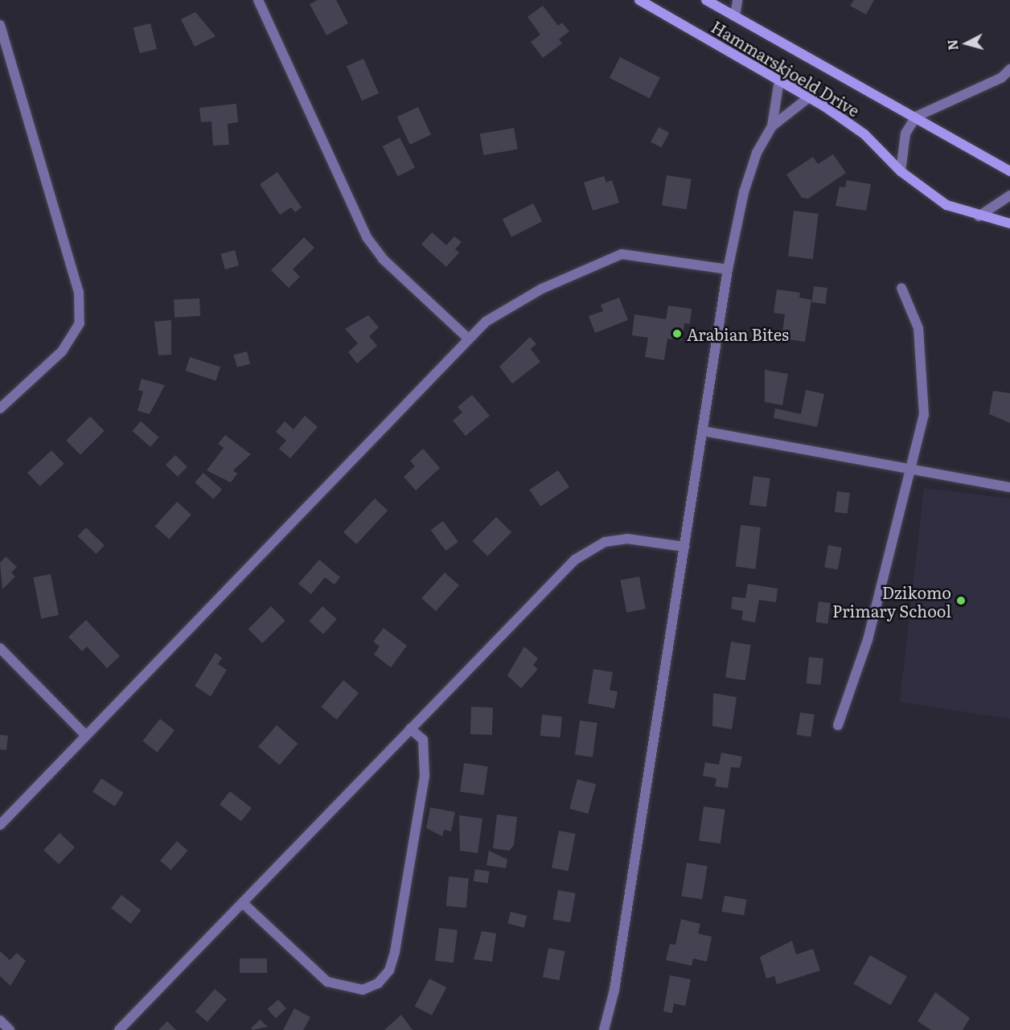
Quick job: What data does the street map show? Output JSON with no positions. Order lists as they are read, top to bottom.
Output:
{
  "streets": {
    "main road": ["Hammarskjoeld Drive"]
  },
  "places": ["Arabian Bites", "Dzikomo Primary School"],
  "north": "left"
}
